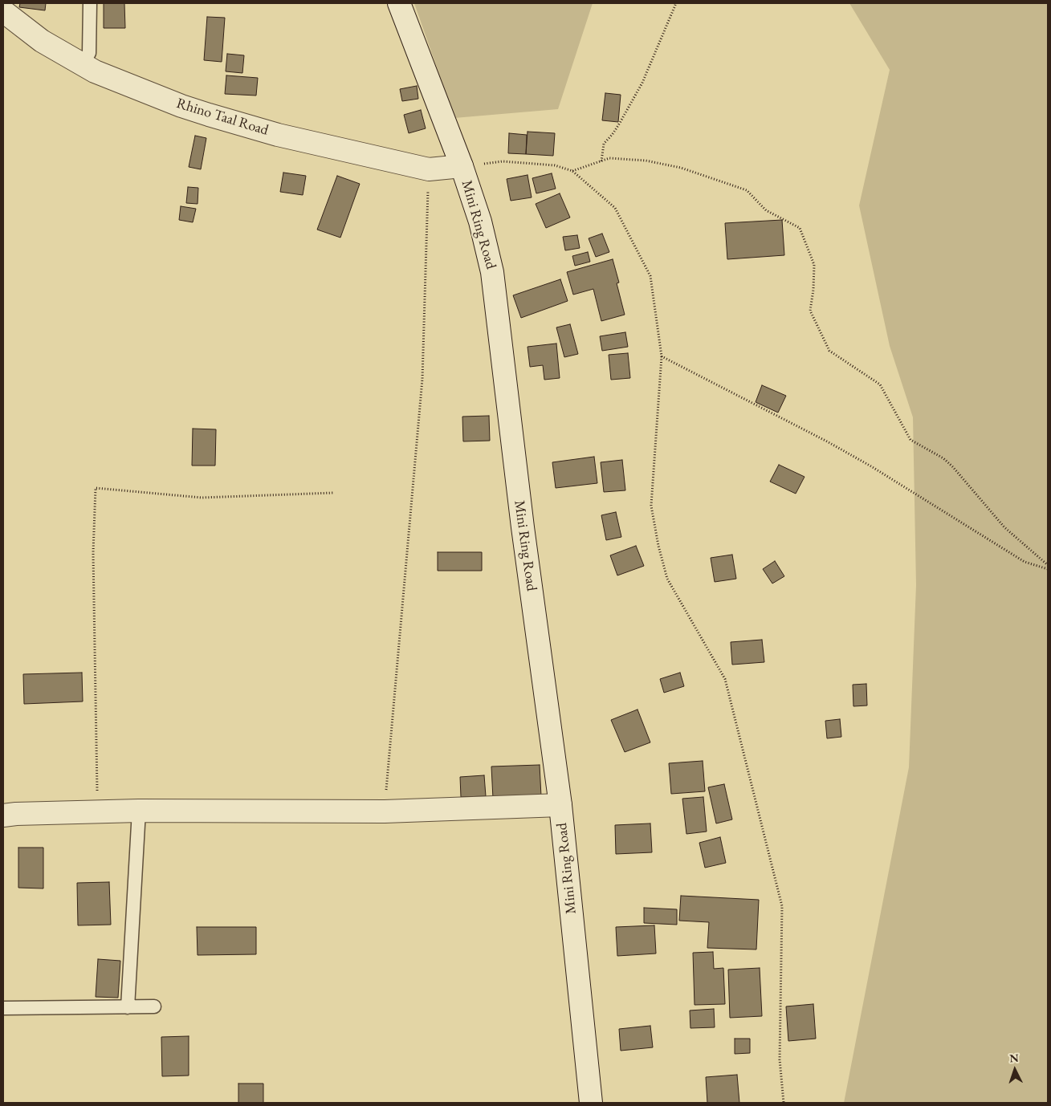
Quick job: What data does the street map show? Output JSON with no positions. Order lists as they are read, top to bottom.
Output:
{
  "streets": {
    "main road": ["Rhino Taal Road", "Mini Ring Road"]
  },
  "crossings": [
    ["Rhino Taal Road", "Mini Ring Road"]
  ],
  "north": "top"
}
